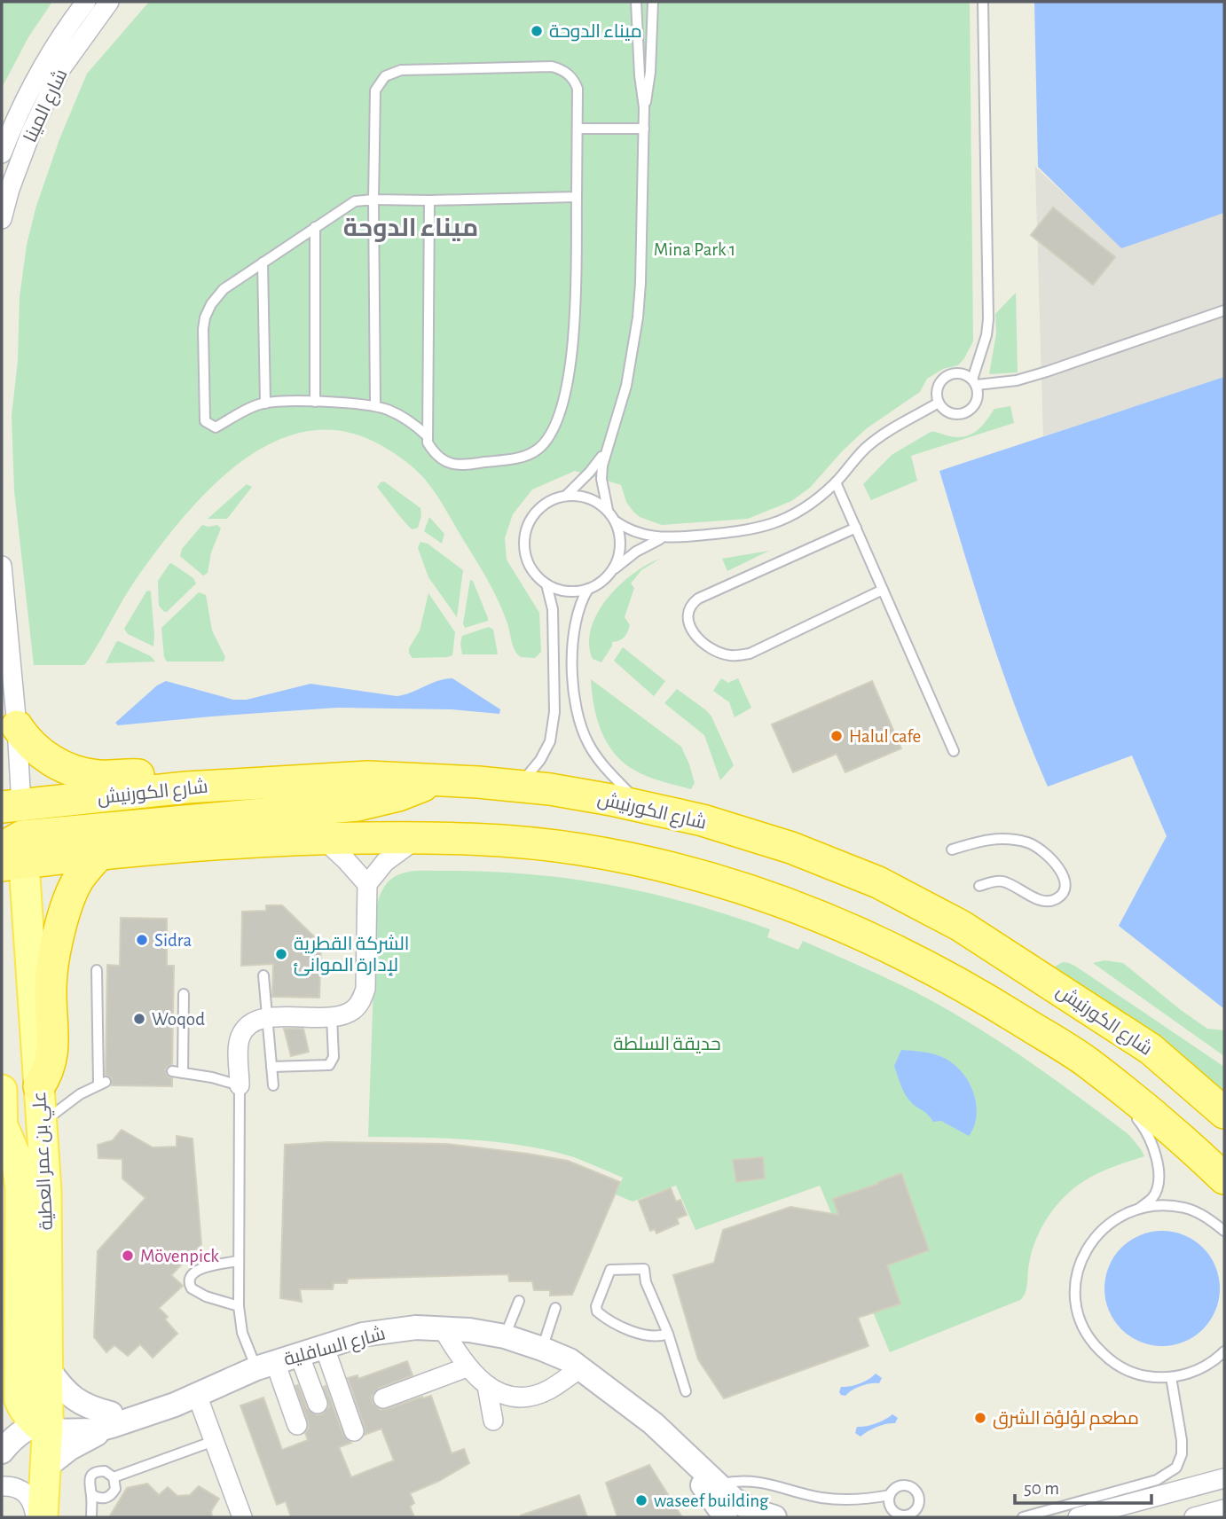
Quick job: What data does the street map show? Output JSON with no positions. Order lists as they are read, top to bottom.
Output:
{
  "streets": {
    "highway": ["شارع الكورنيش"],
    "main road": ["علي بن عمر العطية"],
    "street": ["شارع المينا", "شارع السافلية"]
  },
  "crossings": [
    ["شارع الكورنيش", "علي بن عمر العطية"],
    ["علي بن عمر العطية", "شارع السافلية"]
  ],
  "districts": ["ميناء الدوحة"],
  "parks": ["Mina Park 1", "حديقة السلطة"],
  "places": [
    "ميناء الدوحة",
    "Halul cafe",
    "Sidra",
    "الشركة القطرية لإدارة الموانئ",
    "Woqod",
    "Mövenpick",
    "مطعم لؤلؤة الشرق",
    "waseef building"
  ],
  "scale_bar": "50 m"
}
